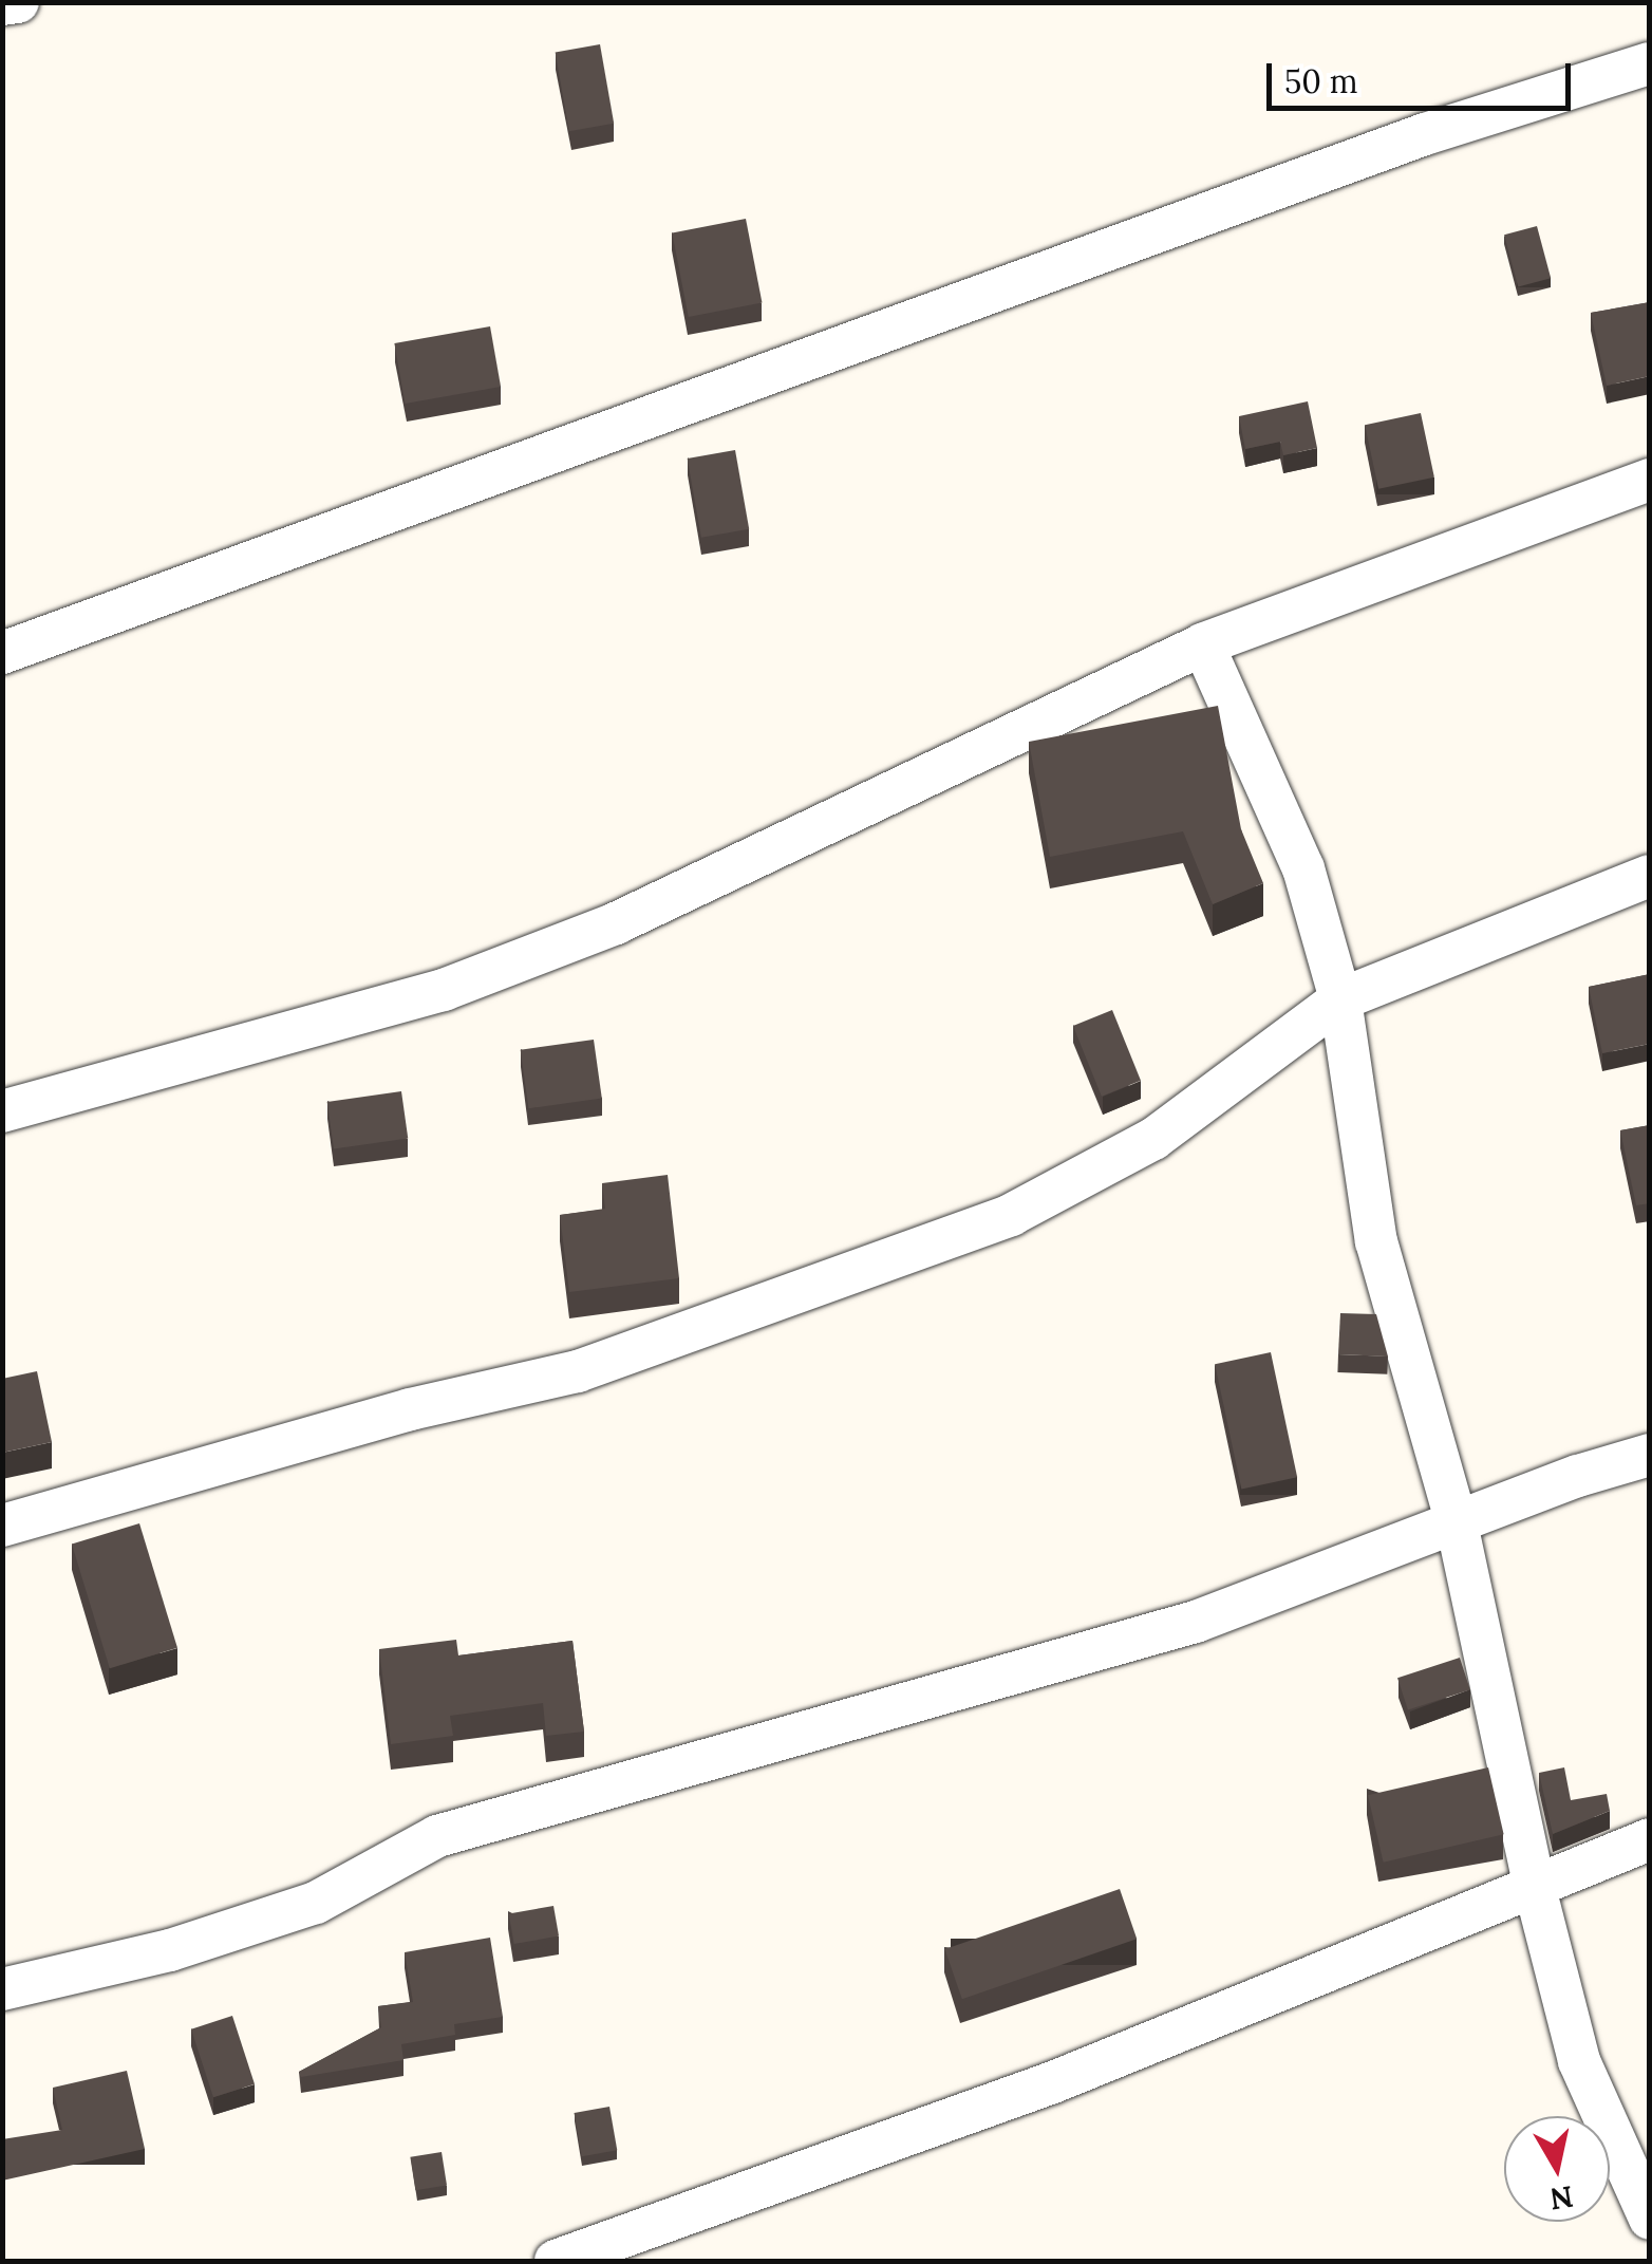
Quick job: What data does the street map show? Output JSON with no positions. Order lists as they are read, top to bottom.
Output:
{
  "scale_bar": "50 m",
  "north": "bottom"
}
